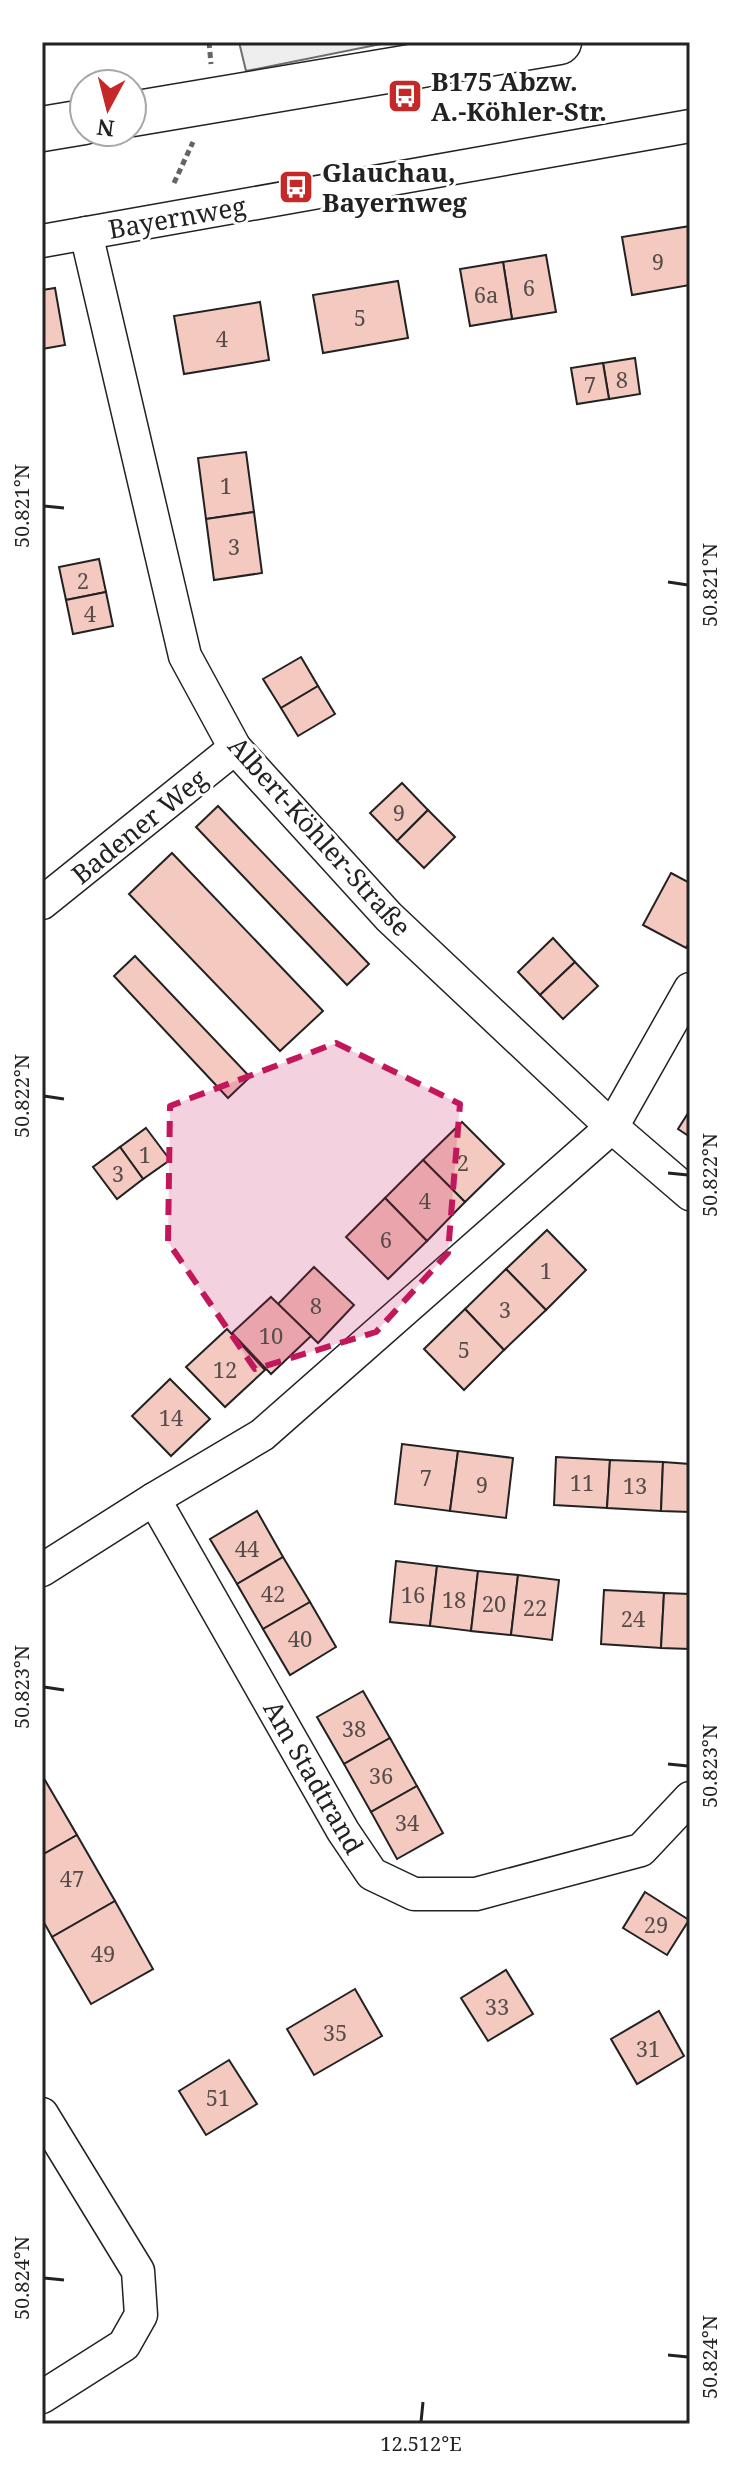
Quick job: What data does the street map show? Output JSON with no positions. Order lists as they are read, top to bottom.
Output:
{
  "streets": {
    "street": [
      "Bayernweg",
      "Badener Weg",
      "Albert-Köhler-Straße",
      "Am Stadtrand"
    ]
  },
  "crossings": [
    ["Bayernweg", "Albert-Köhler-Straße"],
    ["Badener Weg", "Albert-Köhler-Straße"]
  ],
  "places": {
    "bus stop": ["B175 Abzw. A.-Köhler-Str.", "Glauchau, Bayernweg"]
  },
  "house_numbers": [
    "9",
    "6",
    "6a",
    "5",
    "4",
    "8",
    "7",
    "1",
    "3",
    "2",
    "4",
    "9",
    "1",
    "2",
    "3",
    "4",
    "6",
    "1",
    "8",
    "3",
    "10",
    "5",
    "12",
    "14",
    "7",
    "11",
    "9",
    "13",
    "44",
    "42",
    "16",
    "18",
    "20",
    "22",
    "24",
    "40",
    "38",
    "36",
    "34",
    "47",
    "29",
    "49",
    "33",
    "35",
    "31",
    "51"
  ],
  "north": "bottom",
  "coordinates": [
    "50.821°N",
    "50.822°N",
    "50.823°N",
    "50.824°N",
    "12.512°E"
  ]
}
